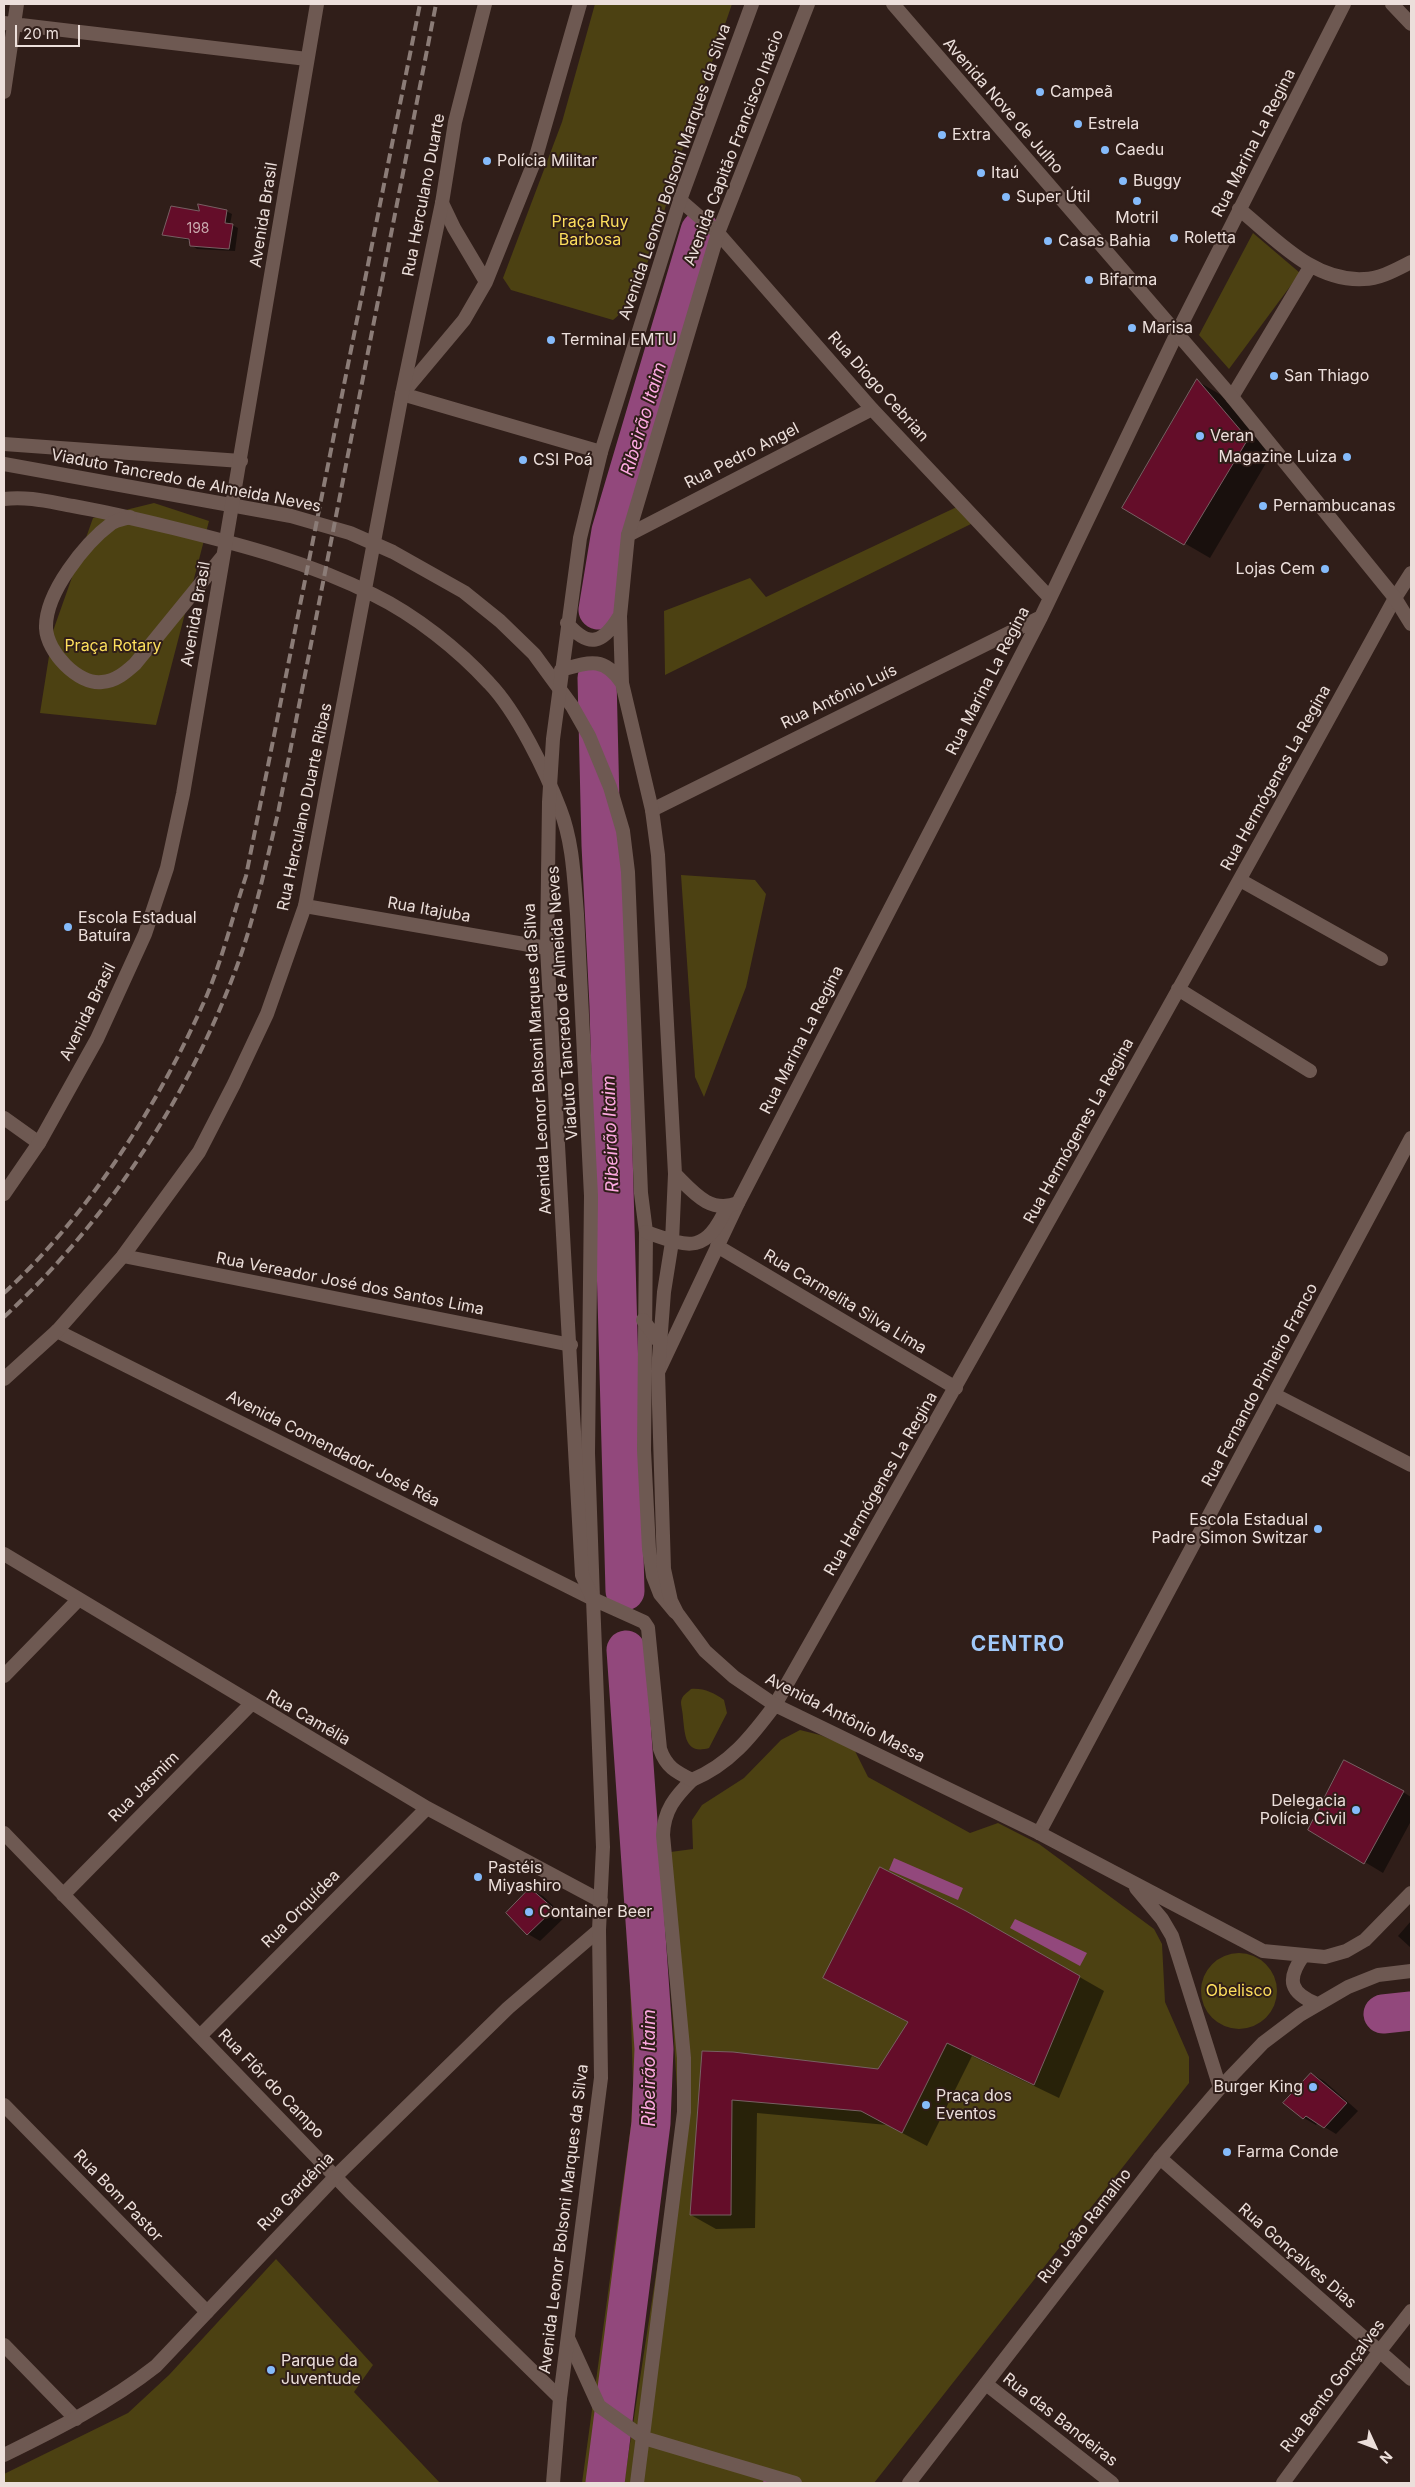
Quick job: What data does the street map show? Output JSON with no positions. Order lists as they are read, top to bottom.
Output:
{
  "streets": {
    "street": [
      "Avenida Nove de Julho",
      "Rua Marina La Regina",
      "Avenida Capitão Francisco Inácio",
      "Avenida Leonor Bolsoni Marques da Silva",
      "Rua Herculano Duarte",
      "Avenida Brasil",
      "Rua Diogo Cebrian",
      "Rua Pedro Angel",
      "Viaduto Tancredo de Almeida Neves",
      "Rua Antônio Luís",
      "Rua Hermógenes La Regina",
      "Rua Herculano Duarte Ribas",
      "Rua Itajuba",
      "Rua Vereador José dos Santos Lima",
      "Rua Carmelita Silva Lima",
      "Rua Fernando Pinheiro Franco",
      "Avenida Comendador José Réa",
      "Rua Camélia",
      "Avenida Antônio Massa",
      "Rua Jasmim",
      "Rua Orquídea",
      "Rua Flôr do Campo",
      "Rua Gardênia",
      "Rua Bom Pastor",
      "Rua João Ramalho",
      "Rua Gonçalves Dias",
      "Rua Bento Gonçalves",
      "Rua das Bandeiras"
    ]
  },
  "crossings": [
    ["Avenida Nove de Julho", "Rua Marina La Regina"],
    ["Avenida Nove de Julho", "Rua Hermógenes La Regina"],
    ["Rua Marina La Regina", "Rua Diogo Cebrian"],
    ["Rua Marina La Regina", "Rua Antônio Luís"],
    ["Rua Marina La Regina", "Rua Carmelita Silva Lima"],
    ["Rua Marina La Regina", "Avenida Antônio Massa"],
    ["Avenida Capitão Francisco Inácio", "Rua Diogo Cebrian"],
    ["Avenida Capitão Francisco Inácio", "Rua Pedro Angel"],
    ["Avenida Leonor Bolsoni Marques da Silva", "Rua Diogo Cebrian"],
    ["Avenida Leonor Bolsoni Marques da Silva", "Viaduto Tancredo de Almeida Neves"],
    ["Avenida Leonor Bolsoni Marques da Silva", "Rua Itajuba"],
    ["Avenida Leonor Bolsoni Marques da Silva", "Rua Vereador José dos Santos Lima"],
    ["Avenida Leonor Bolsoni Marques da Silva", "Avenida Comendador José Réa"],
    ["Avenida Leonor Bolsoni Marques da Silva", "Rua Camélia"],
    ["Avenida Leonor Bolsoni Marques da Silva", "Rua Flôr do Campo"],
    ["Avenida Leonor Bolsoni Marques da Silva", "Rua Gardênia"],
    ["Rua Herculano Duarte", "Rua Herculano Duarte Ribas"],
    ["Rua Diogo Cebrian", "Rua Pedro Angel"],
    ["Rua Hermógenes La Regina", "Rua Carmelita Silva Lima"],
    ["Rua Hermógenes La Regina", "Avenida Antônio Massa"],
    ["Rua Herculano Duarte Ribas", "Rua Itajuba"],
    ["Rua Herculano Duarte Ribas", "Rua Vereador José dos Santos Lima"],
    ["Rua Herculano Duarte Ribas", "Avenida Comendador José Réa"],
    ["Rua Fernando Pinheiro Franco", "Avenida Antônio Massa"],
    ["Rua Camélia", "Rua Jasmim"],
    ["Rua Camélia", "Rua Orquídea"],
    ["Avenida Antônio Massa", "Rua João Ramalho"],
    ["Rua Jasmim", "Rua Flôr do Campo"],
    ["Rua Orquídea", "Rua Flôr do Campo"],
    ["Rua Flôr do Campo", "Rua Gardênia"],
    ["Rua Gardênia", "Rua Bom Pastor"],
    ["Rua João Ramalho", "Rua Gonçalves Dias"],
    ["Rua João Ramalho", "Rua das Bandeiras"],
    ["Rua Gonçalves Dias", "Rua Bento Gonçalves"]
  ],
  "districts": ["CENTRO"],
  "water": ["Ribeirão Itaim"],
  "parks": ["Praça Ruy Barbosa", "Praça Rotary", "Obelisco"],
  "places": [
    "Campeã",
    "Estrela",
    "Extra",
    "Caedu",
    "Polícia Militar",
    "Itaú",
    "Buggy",
    "Super Útil",
    "Motril",
    "Roletta",
    "Casas Bahia",
    "Bifarma",
    "Marisa",
    "Terminal EMTU",
    "San Thiago",
    "Veran",
    "Magazine Luiza",
    "CSI Poá",
    "Pernambucanas",
    "Lojas Cem",
    "Escola Estadual Batuíra",
    "Escola Estadual Padre Simon Switzar",
    "Delegacia Polícia Civil",
    "Pastéis Miyashiro",
    "Container Beer",
    "Burger King",
    "Praça dos Eventos",
    "Farma Conde",
    "Parque da Juventude"
  ],
  "house_numbers": ["198"],
  "scale_bar": "20 m",
  "north": "bottom right"
}
